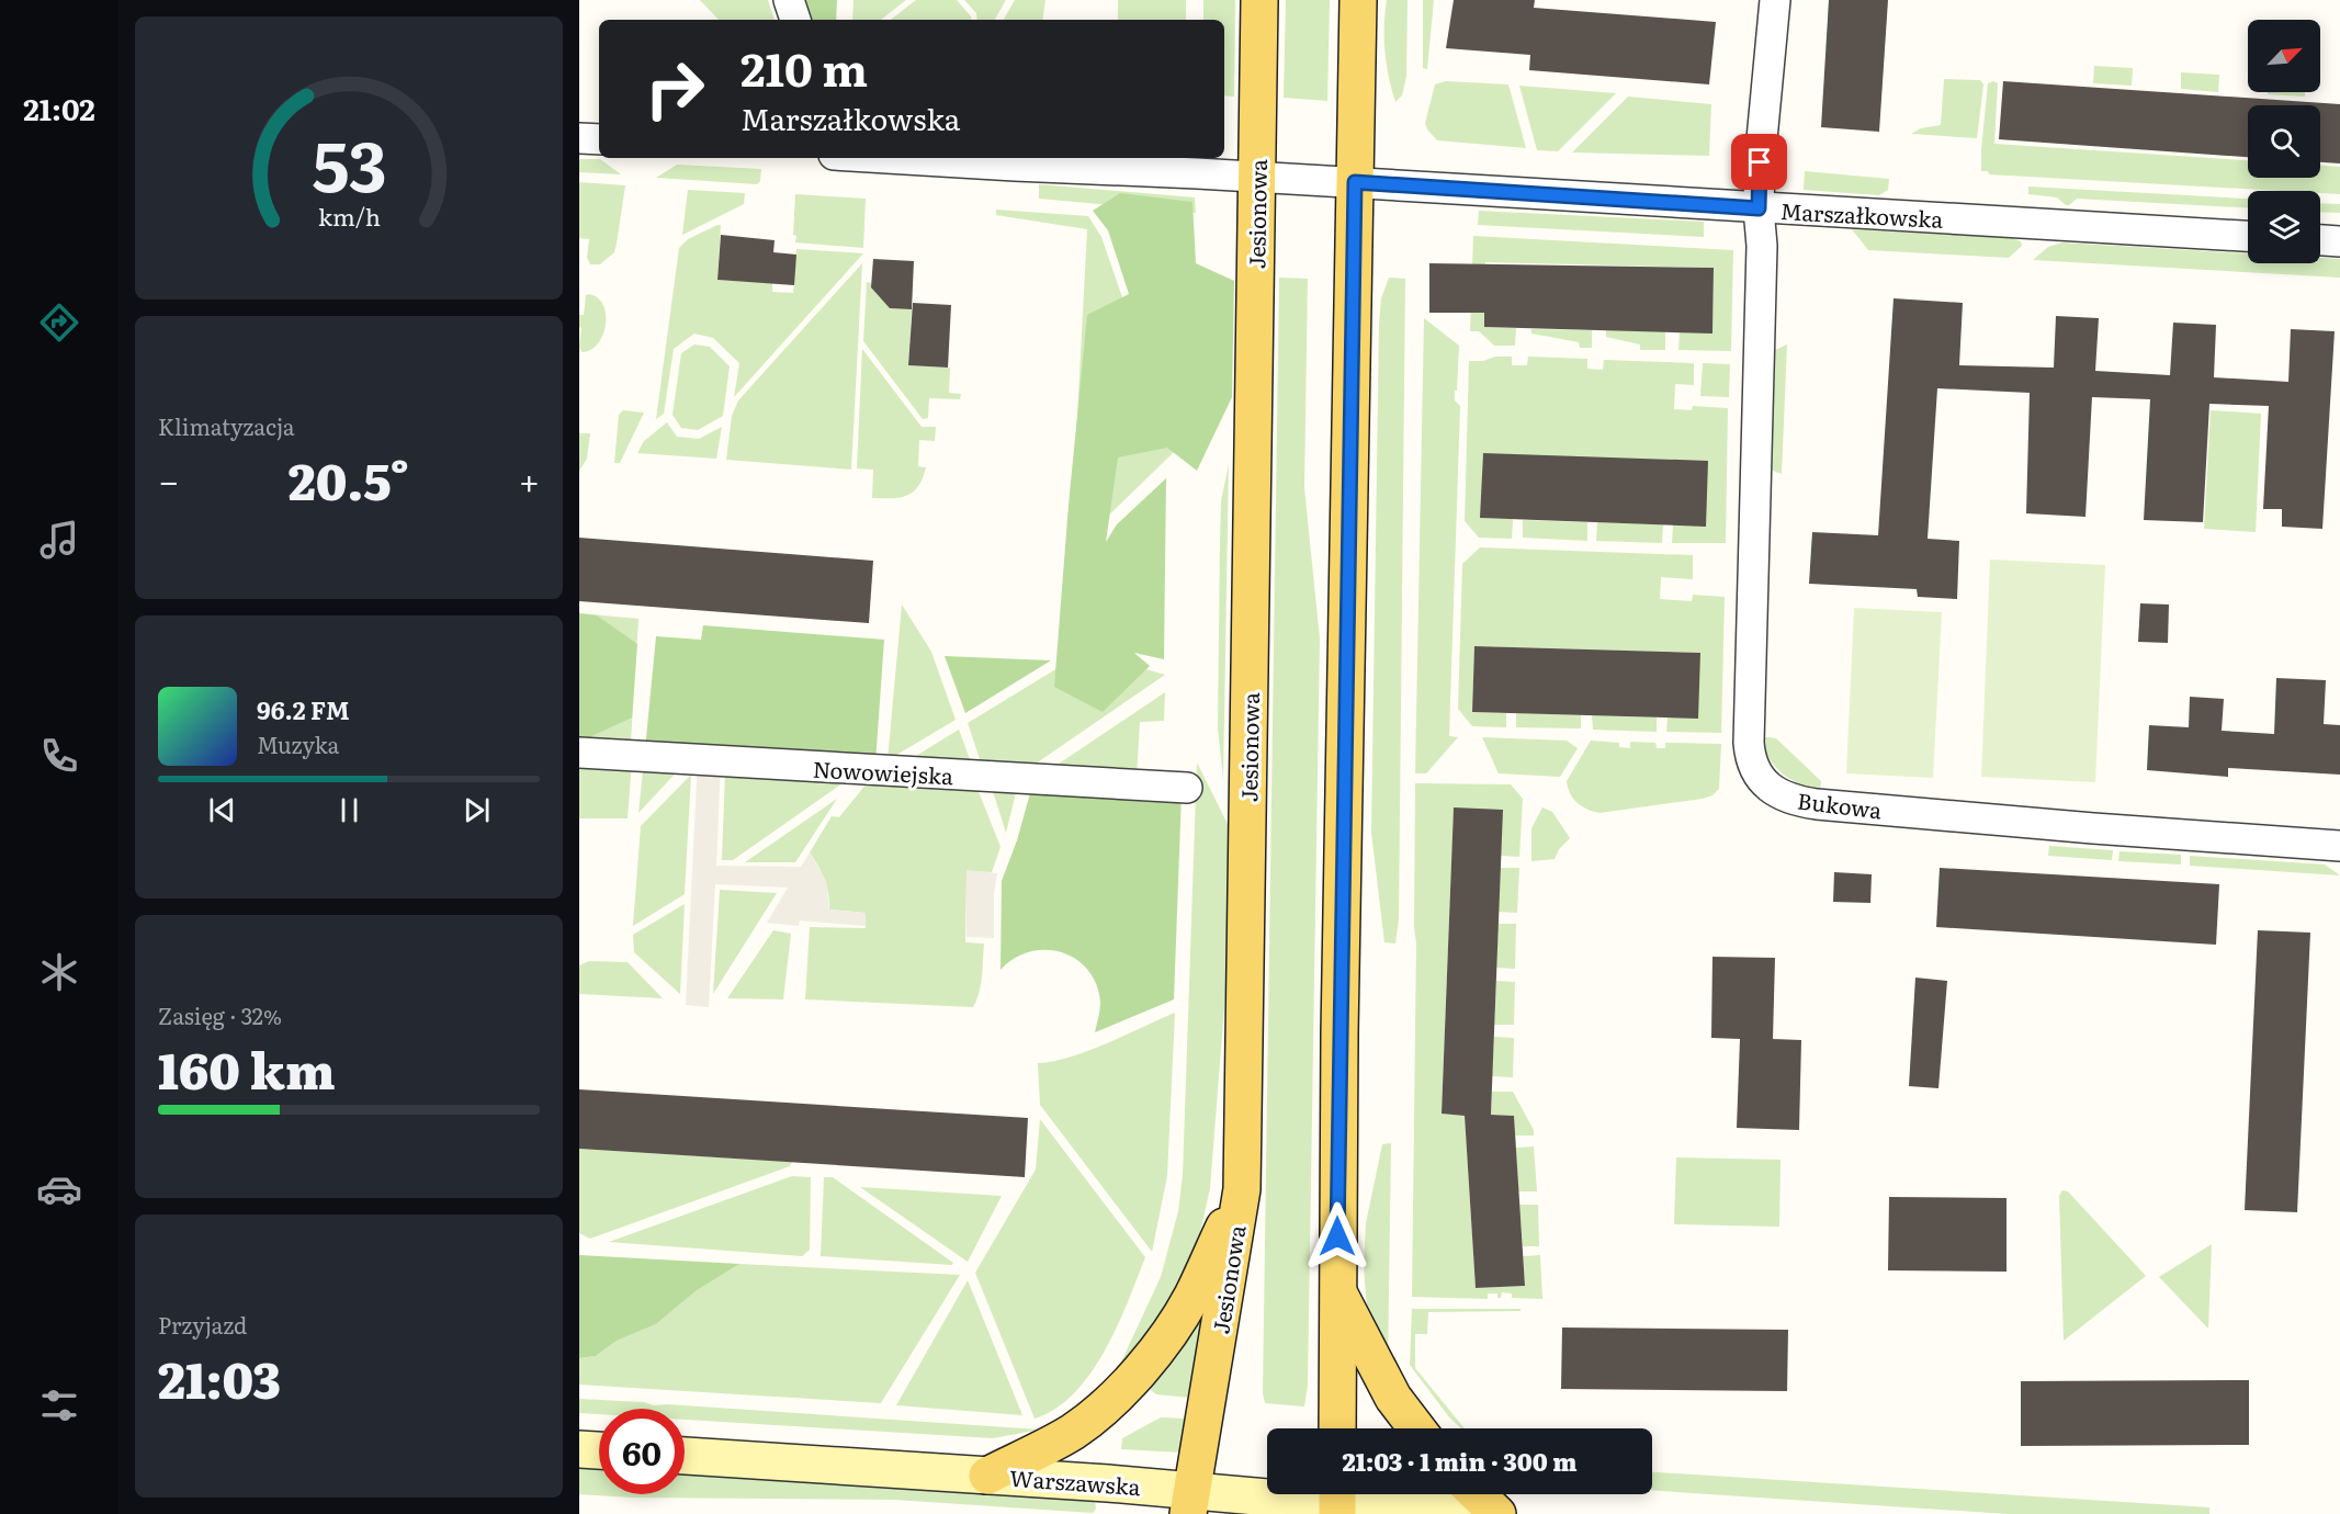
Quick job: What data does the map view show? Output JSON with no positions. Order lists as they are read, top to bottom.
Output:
{
  "streets": {
    "main road": ["Jesionowa", "Warszawska"],
    "street": ["Marszałkowska", "Nowowiejska", "Bukowa"]
  },
  "crossings": [
    ["Jesionowa", "Marszałkowska"],
    ["Jesionowa", "Warszawska"],
    ["Marszałkowska", "Bukowa"]
  ],
  "north": "top right",
  "page": {
    "tabs": "21:02",
    "turn": ["210 m", "Marszałkowska"],
    "tile": [
      "Klimatyzacja",
      ["Zasięg · 32%", "160 km"],
      ["Przyjazd", "21:03"]
    ],
    "heat": ["−", "20.5°", "+"],
    "song": ["96.2 FM", "Muzyka"],
    "limit": "60",
    "trip": "21:03 · 1 min · 300 m",
    "gauge": ["53", "km/h"]
  }
}
